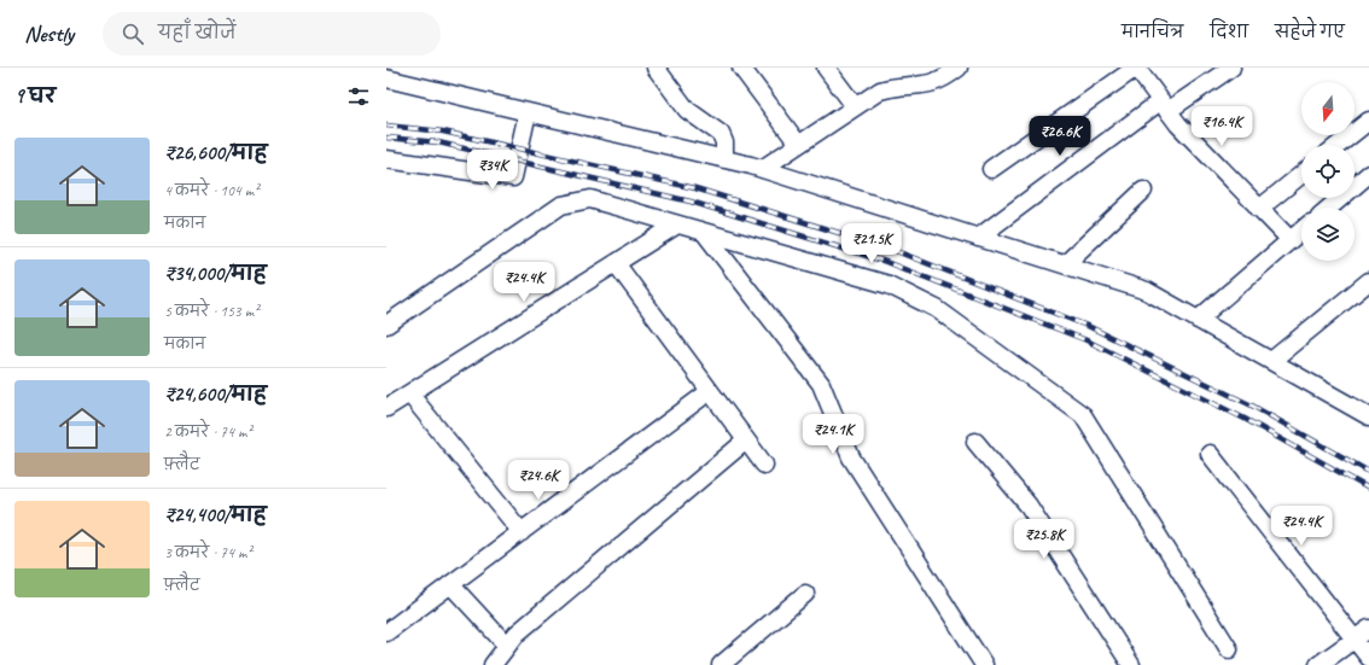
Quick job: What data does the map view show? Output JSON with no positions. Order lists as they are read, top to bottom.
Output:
{
  "north": "bottom",
  "page": {
    "header": "Nestly",
    "search": "यहाँ खोजें",
    "nav": ["मानचित्र", "दिशा", "सहेजे गए"],
    "heading": "9 घर",
    "price": [
      "₹16.4K",
      "₹26.6K",
      "₹34K",
      "₹21.5K",
      "₹24.4K",
      "₹24.1K",
      "₹24.6K",
      "₹24.4K",
      "₹25.8K"
    ],
    "list": [
      {
        "name": "₹26,600/माह",
        "note": "4 कमरे · 104 m² · मकान"
      },
      {
        "name": "₹34,000/माह",
        "note": "5 कमरे · 153 m² · मकान"
      },
      {
        "name": "₹24,600/माह",
        "note": "2 कमरे · 74 m² · फ़्लैट"
      },
      {
        "name": "₹24,400/माह",
        "note": "3 कमरे · 74 m² · फ़्लैट"
      }
    ]
  }
}
